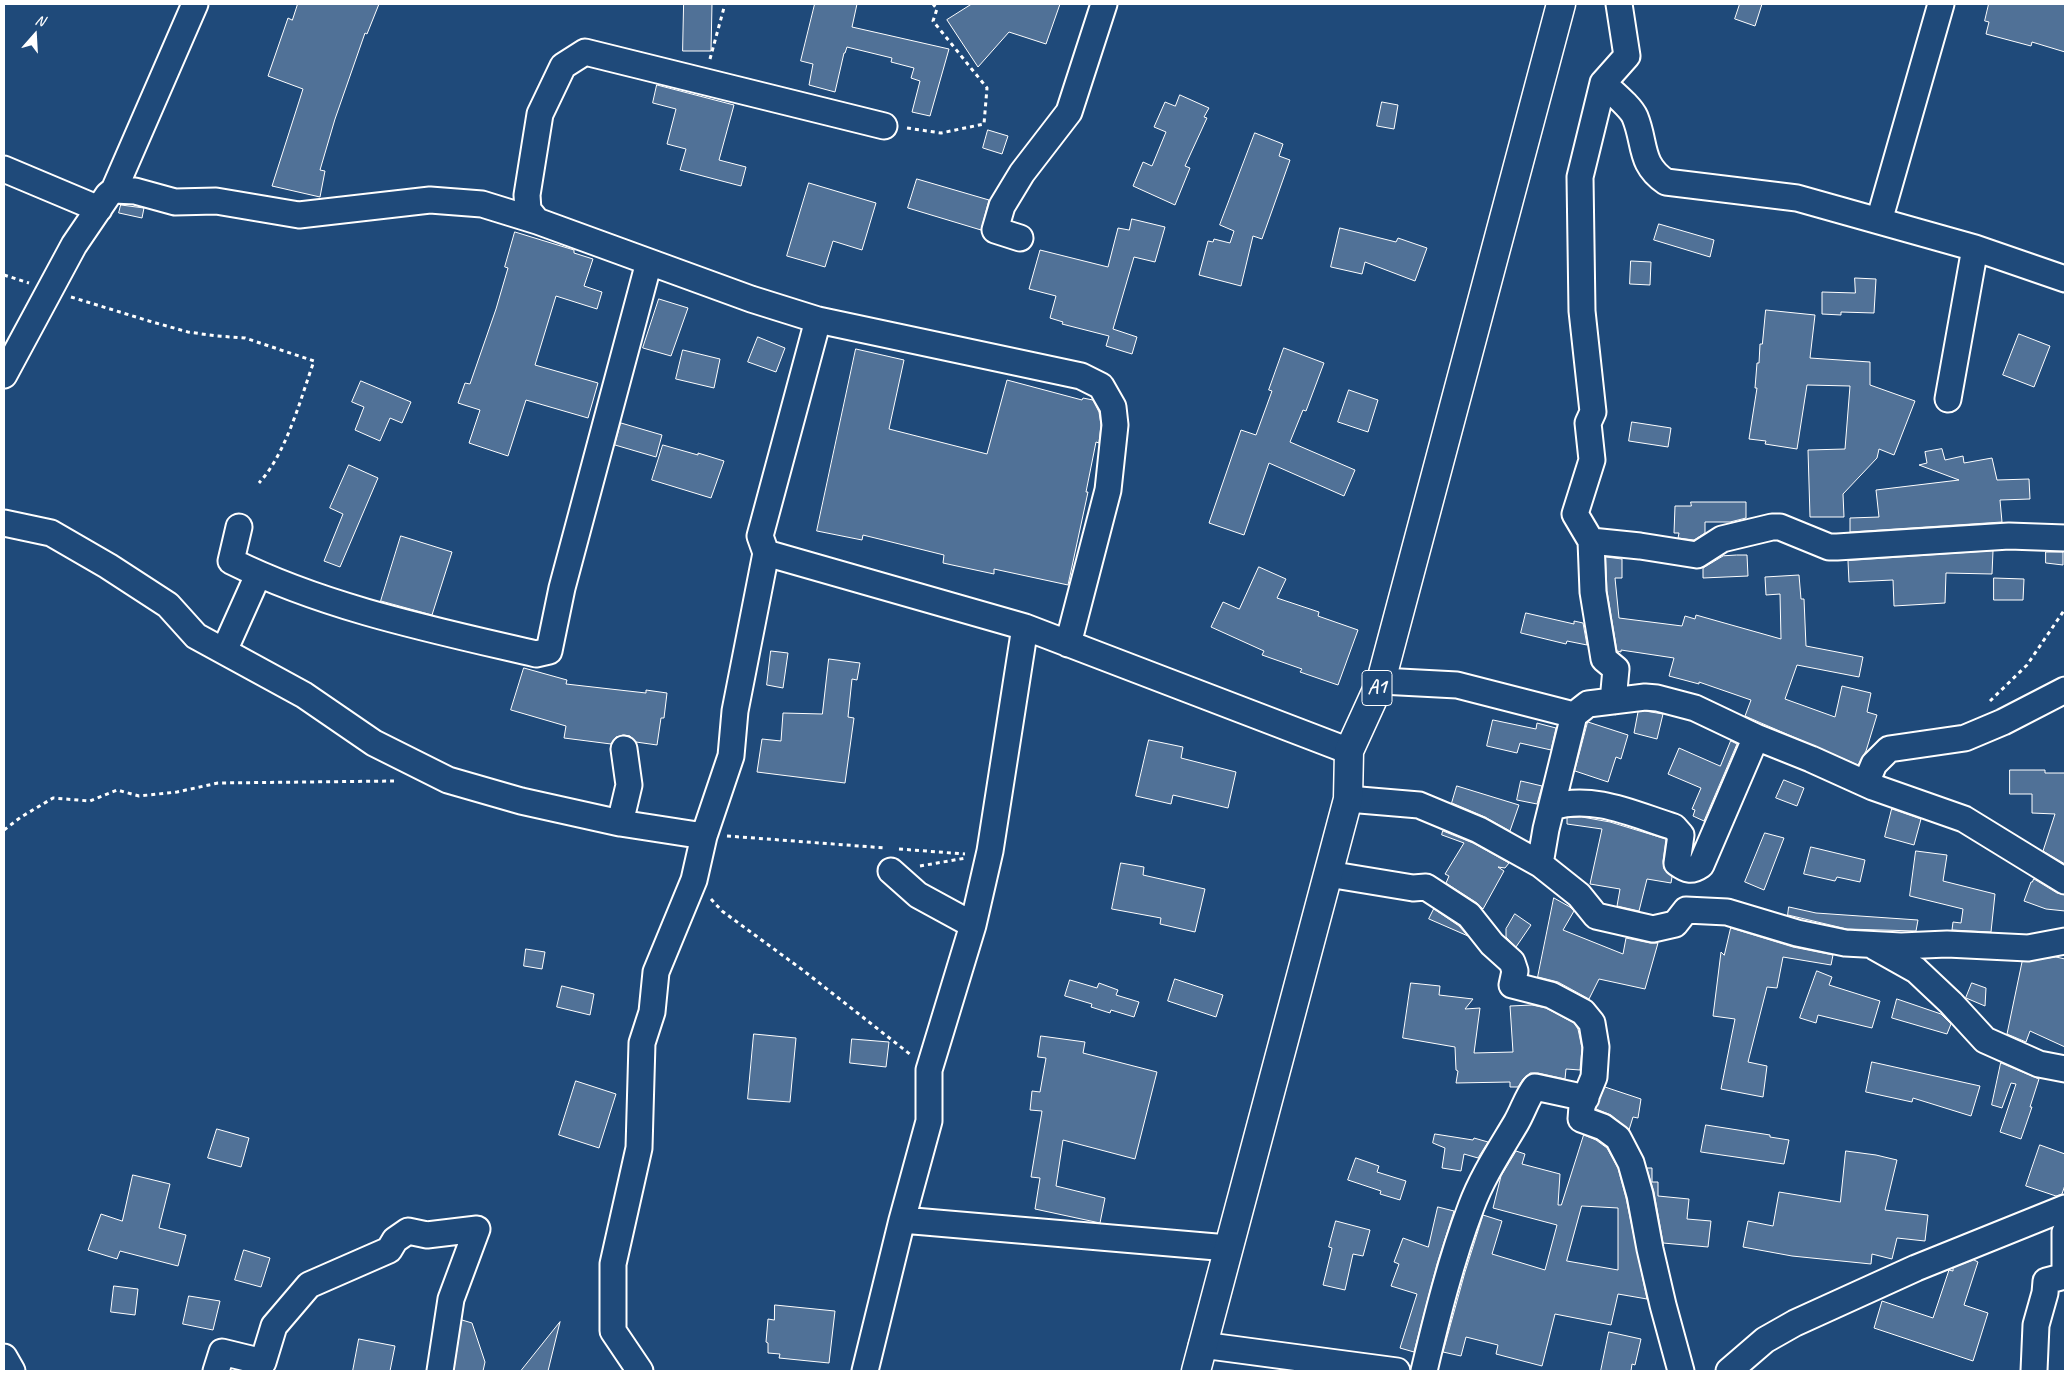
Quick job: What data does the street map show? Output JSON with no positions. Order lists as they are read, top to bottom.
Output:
{
  "streets": {
    "highway": ["A1"]
  },
  "north": "top"
}
